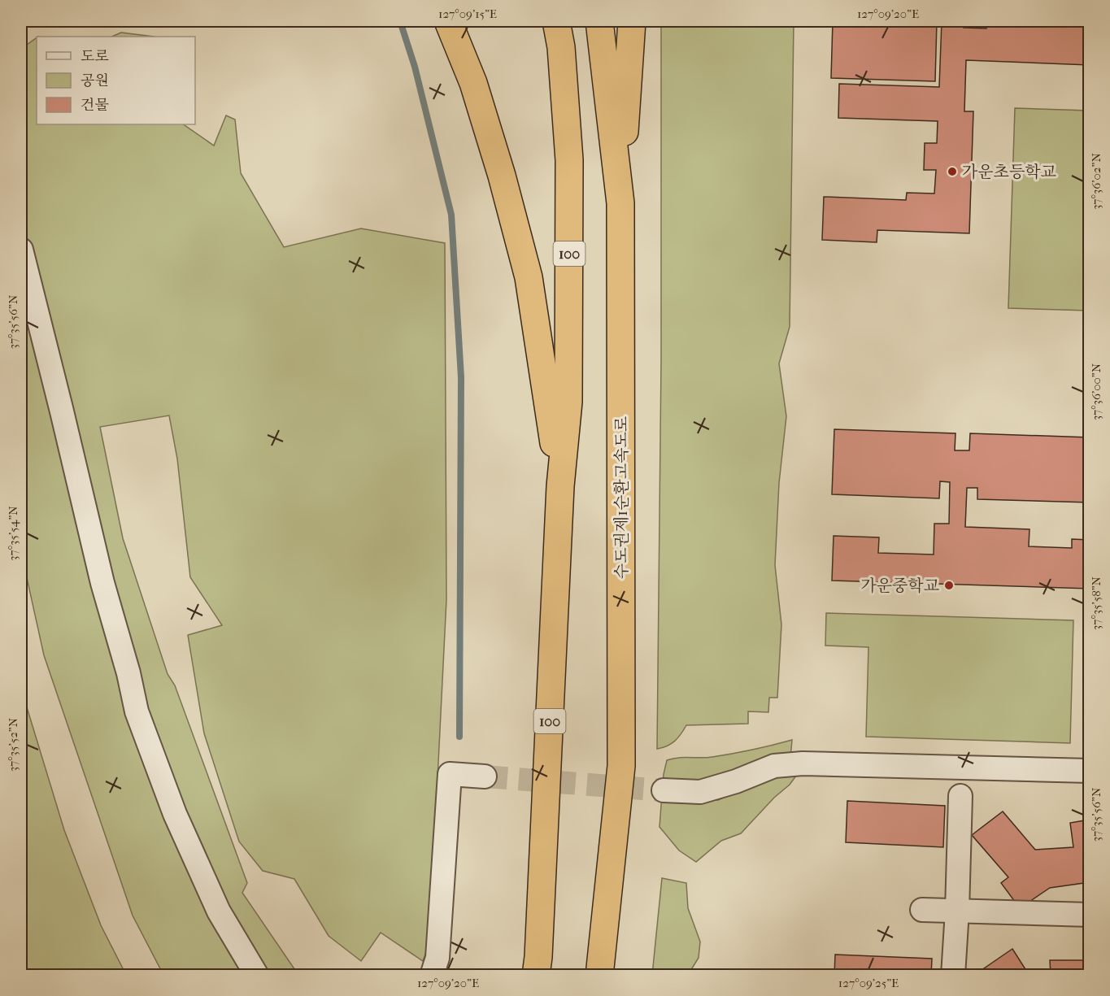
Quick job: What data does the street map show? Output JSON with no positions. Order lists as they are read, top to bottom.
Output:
{
  "streets": {
    "highway": ["100", "수도권제1순환고속도로"]
  },
  "places": ["가운초등학교", "가운중학교"],
  "legend": ["도로", "공원", "건물"],
  "coordinates": [
    "127°09'15\"E",
    "127°09'20\"E",
    "37°36'02\"N",
    "37°35'56\"N",
    "37°36'00\"N",
    "37°35'54\"N",
    "37°35'58\"N",
    "37°35'52\"N",
    "127°09'25\"E"
  ]
}
